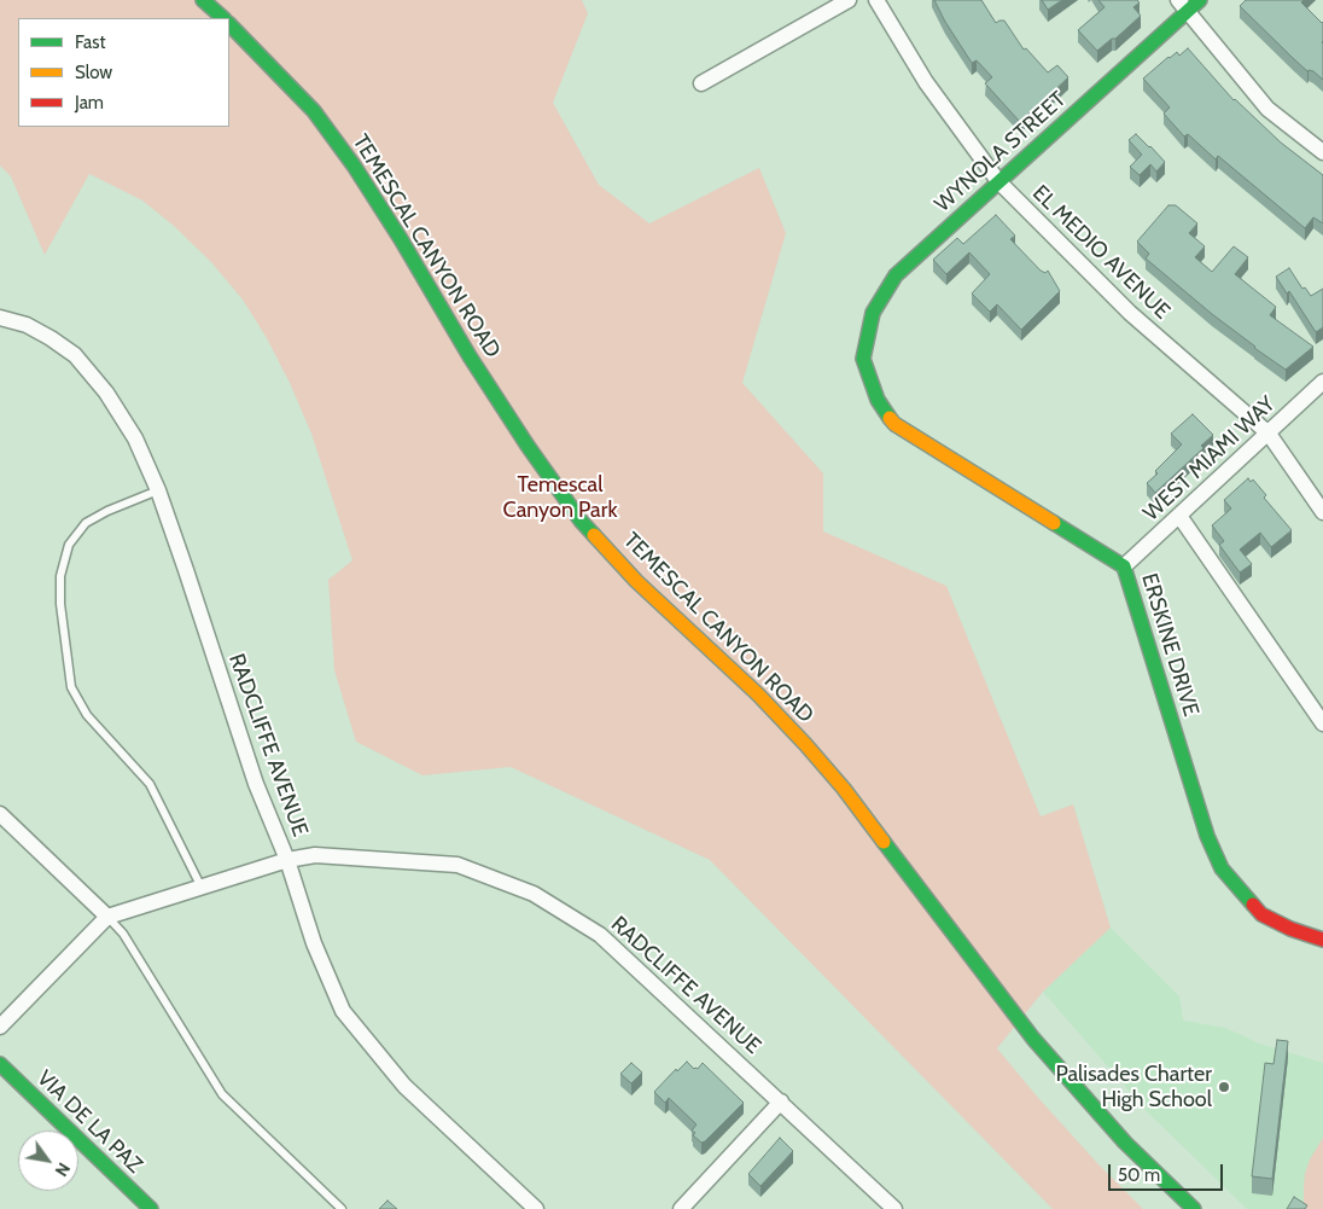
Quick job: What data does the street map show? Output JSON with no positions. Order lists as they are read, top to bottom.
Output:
{
  "streets": {
    "main road": [
      "WYNOLA STREET",
      "TEMESCAL CANYON ROAD",
      "ERSKINE DRIVE",
      "VIA DE LA PAZ"
    ],
    "street": ["EL MEDIO AVENUE", "WEST MIAMI WAY", "RADCLIFFE AVENUE"]
  },
  "crossings": [
    ["WYNOLA STREET", "EL MEDIO AVENUE"],
    ["WYNOLA STREET", "ERSKINE DRIVE"],
    ["EL MEDIO AVENUE", "WEST MIAMI WAY"],
    ["WEST MIAMI WAY", "ERSKINE DRIVE"]
  ],
  "parks": ["Temescal Canyon Park"],
  "places": ["Palisades Charter High School"],
  "legend": ["Fast", "Slow", "Jam"],
  "scale_bar": "50 m",
  "north": "bottom right"
}
